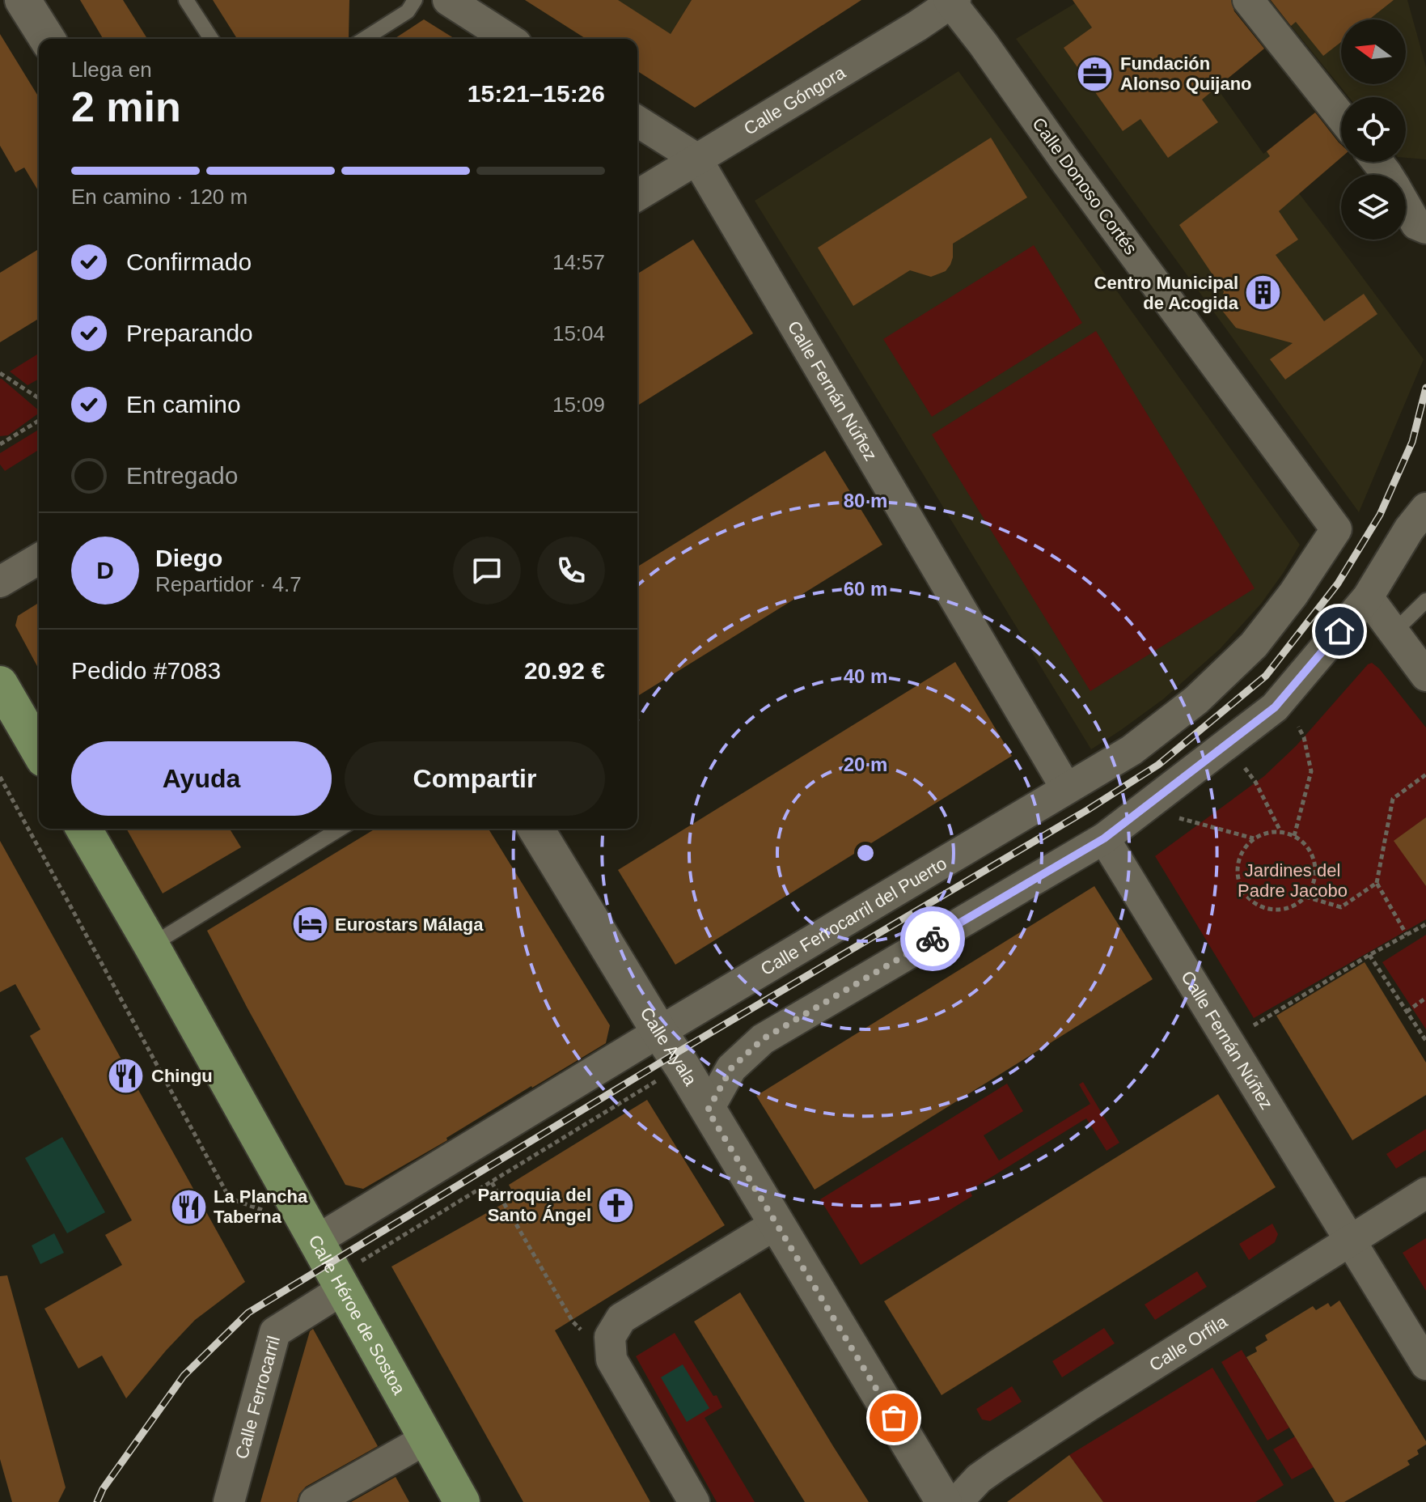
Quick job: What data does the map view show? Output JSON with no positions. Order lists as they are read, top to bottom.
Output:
{
  "streets": {
    "main road": ["Calle Ayala", "Calle Héroe de Sostoa"],
    "street": [
      "Calle Góngora",
      "Calle Donoso Cortés",
      "Calle Fernán Núñez",
      "Calle Ferrocarril del Puerto",
      "Calle Orfila",
      "Calle Ferrocarril"
    ]
  },
  "crossings": [
    ["Calle Góngora", "Calle Donoso Cortés"],
    ["Calle Góngora", "Calle Fernán Núñez"],
    ["Calle Donoso Cortés", "Calle Ferrocarril del Puerto"],
    ["Calle Fernán Núñez", "Calle Ferrocarril del Puerto"],
    ["Calle Fernán Núñez", "Calle Orfila"],
    ["Calle Ferrocarril del Puerto", "Calle Ayala"],
    ["Calle Ferrocarril del Puerto", "Calle Héroe de Sostoa"],
    ["Calle Héroe de Sostoa", "Calle Ferrocarril"]
  ],
  "parks": ["Jardines del Padre Jacobo"],
  "places": {
    "office": ["Fundación Alonso Quijano"],
    "building": ["Centro Municipal de Acogida"],
    "hotel": ["Eurostars Málaga"],
    "restaurant": ["Chingu", "La Plancha Taberna"],
    "church": ["Parroquia del Santo Ángel"]
  },
  "north": "left",
  "page": {
    "heading": ["2 min", "Llega en", "15:21–15:26"],
    "panel": [
      "Diego",
      "Repartidor · 4.7",
      "Pedido #7083",
      "20.92 €"
    ],
    "bar": "En camino · 120 m",
    "list": [
      ["Confirmado", "14:57"],
      ["Preparando", "15:04"],
      ["En camino", "15:09"],
      "Entregado"
    ],
    "round": "D",
    "buttons": ["Ayuda", "Compartir"]
  },
  "rings": [
    "80 m",
    "60 m",
    "40 m",
    "20 m"
  ]
}
